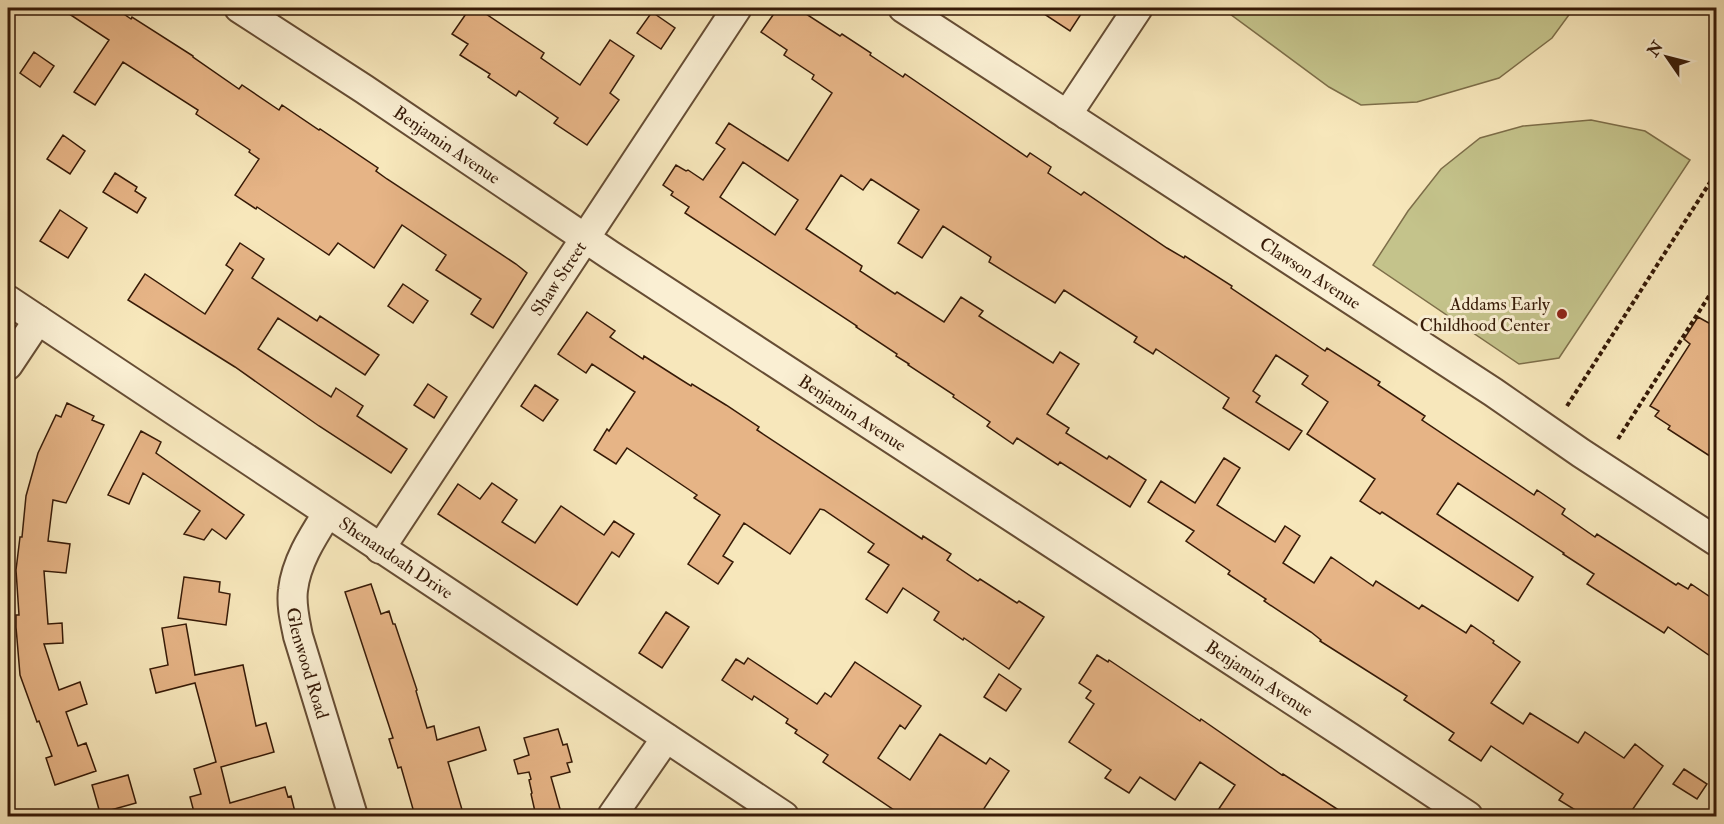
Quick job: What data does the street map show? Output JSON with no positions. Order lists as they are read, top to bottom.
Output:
{
  "streets": {
    "street": [
      "Benjamin Avenue",
      "Clawson Avenue",
      "Shaw Street",
      "Shenandoah Drive",
      "Glenwood Road"
    ]
  },
  "crossings": [
    ["Benjamin Avenue", "Shaw Street"],
    ["Shaw Street", "Shenandoah Drive"],
    ["Shenandoah Drive", "Glenwood Road"]
  ],
  "places": ["Addams Early Childhood Center"],
  "north": "top left"
}
